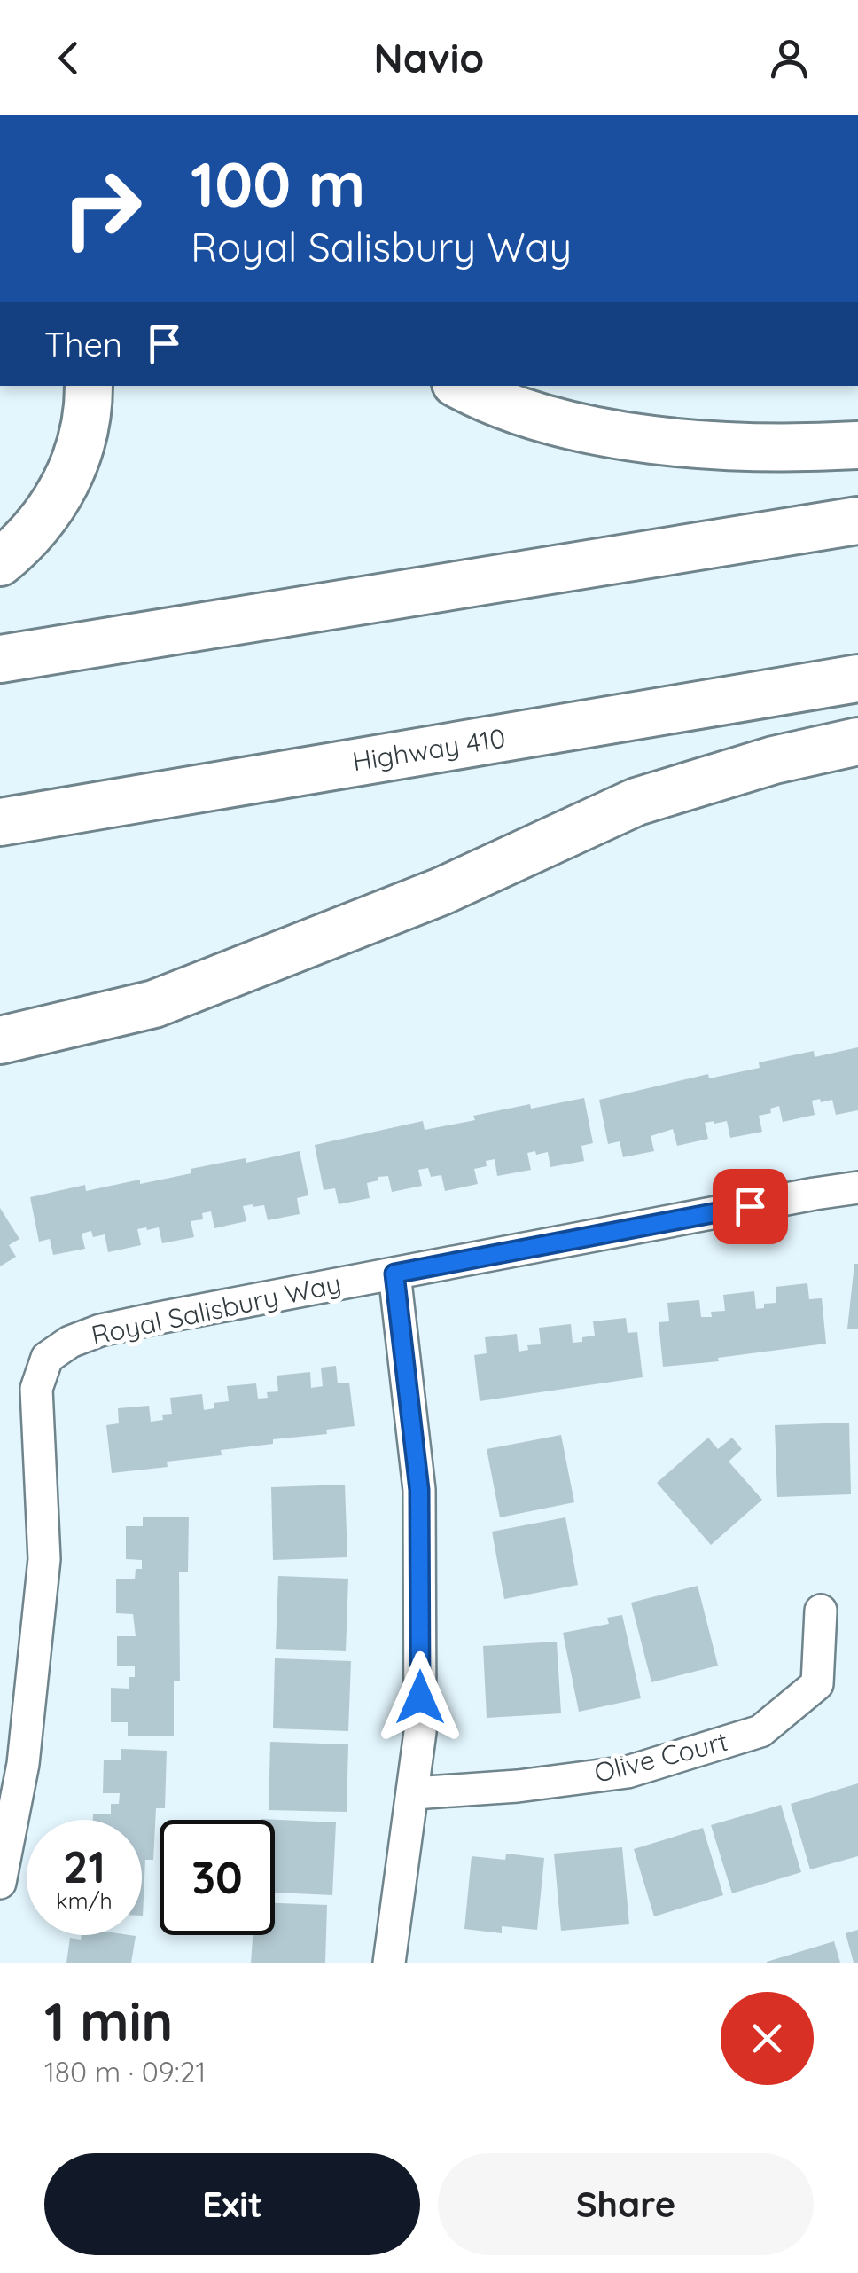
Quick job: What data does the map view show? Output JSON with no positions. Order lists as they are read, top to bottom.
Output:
{
  "streets": {
    "highway": ["Highway 410"],
    "street": ["Royal Salisbury Way", "Olive Court"]
  },
  "page": {
    "header": "Navio",
    "turn": ["100 m", "Royal Salisbury Way"],
    "then": "Then",
    "speed": "21 km/h",
    "limit": "30",
    "heading": ["1 min", "180 m · 09:21"],
    "buttons": ["Exit", "Share"]
  }
}
